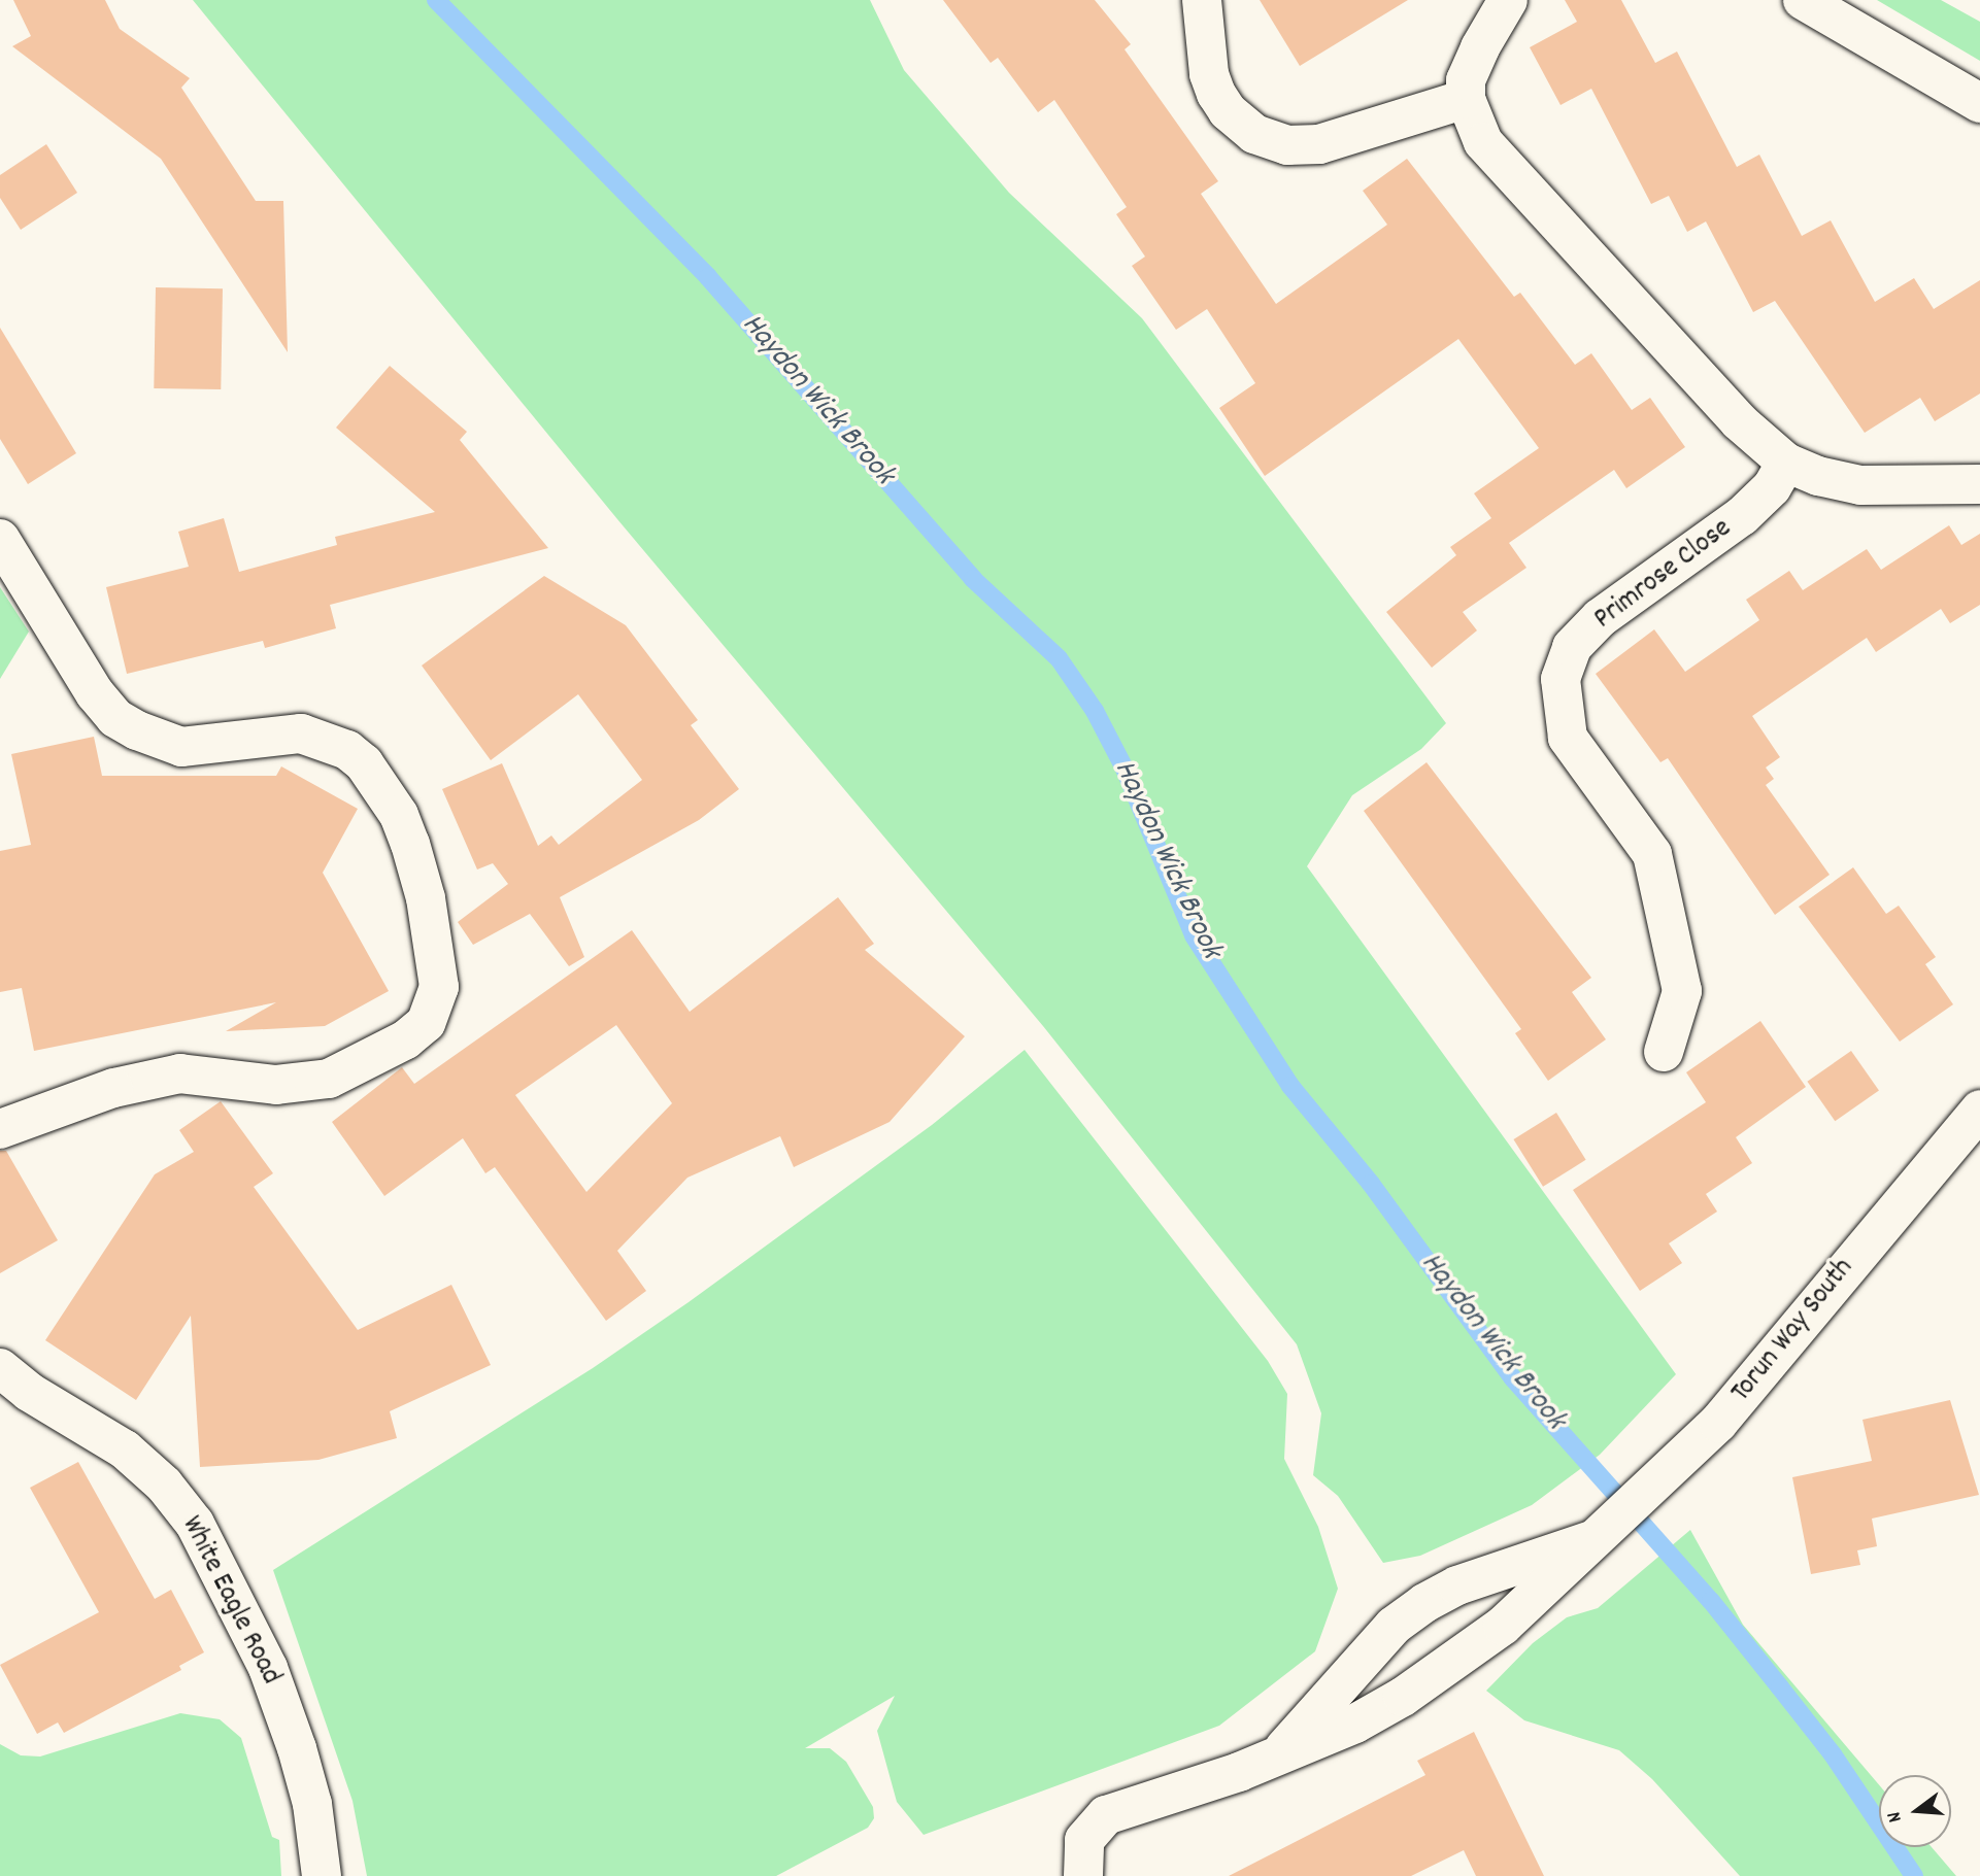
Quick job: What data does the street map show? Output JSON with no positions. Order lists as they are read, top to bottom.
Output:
{
  "streets": {
    "street": ["Primrose Close", "Torun Way South", "White Eagle Road"]
  },
  "water": ["Haydon Wick Brook"],
  "north": "left"
}
